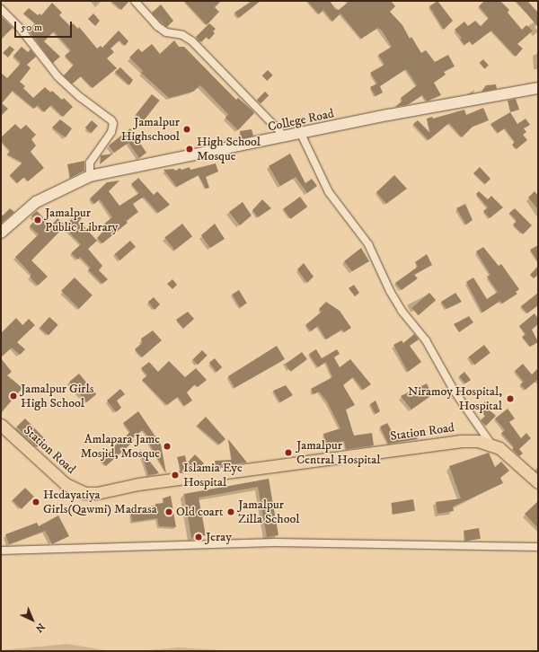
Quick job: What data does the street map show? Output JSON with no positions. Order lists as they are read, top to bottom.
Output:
{
  "streets": {
    "main road": ["College Road", "Station Road"]
  },
  "places": [
    "Jamalpur Highschool",
    "High School Mosque",
    "Jamalpur Public Library",
    "Jamalpur Girls High School",
    "Niramoy Hospital, Hospital",
    "Amlapara Jame Mosjid, Mosque",
    "Jamalpur Central Hospital",
    "Islamia Eye Hospital",
    "Hedayatiya Girls(Qawmi) Madrasa",
    "Old coart",
    "Jamalpur Zilla School",
    "Jeray"
  ],
  "scale_bar": "50 m",
  "north": "bottom right"
}
